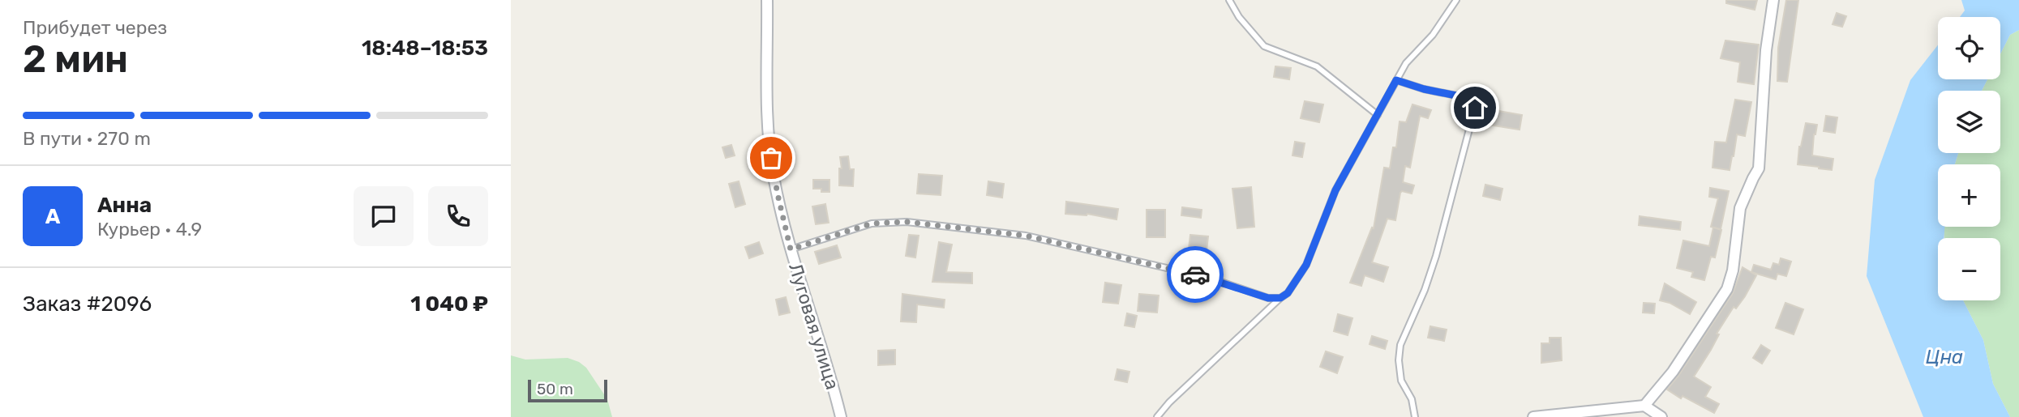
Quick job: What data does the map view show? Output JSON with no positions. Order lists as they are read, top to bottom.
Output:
{
  "streets": {
    "street": ["Луговая улица"]
  },
  "water": ["Цна"],
  "scale_bar": "50 m",
  "page": {
    "heading": ["2 мин", "Прибудет через", "18:48–18:53"],
    "panel": [
      "Анна",
      "Курьер · 4.9",
      "Заказ #2096",
      "1 040 ₽"
    ],
    "map_buttons": ["+", "−"],
    "bar": "В пути · 270 m",
    "round": "А",
    "scale": "50 m"
  }
}
